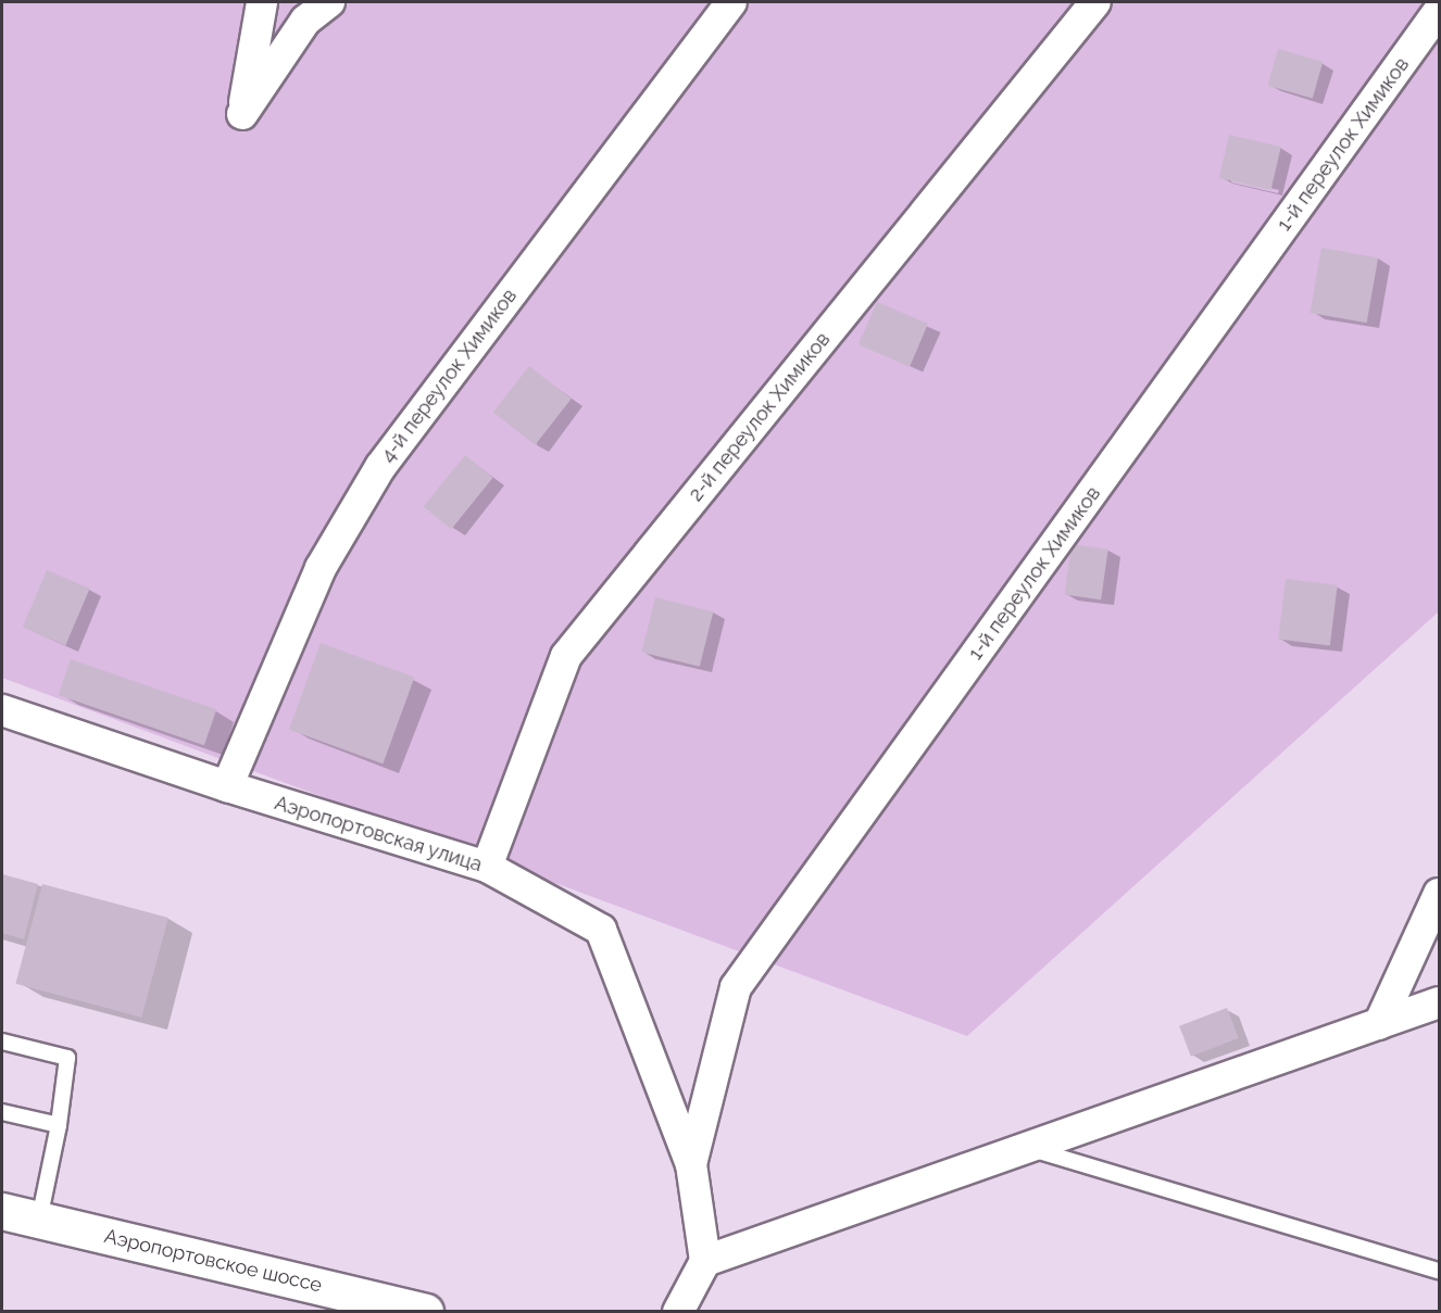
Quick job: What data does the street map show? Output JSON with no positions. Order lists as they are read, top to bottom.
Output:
{
  "streets": {
    "main road": ["Аэропортовское шоссе"],
    "street": [
      "1-й переулок Химиков",
      "4-й переулок Химиков",
      "2-й переулок Химиков",
      "Аэропортовская улица"
    ]
  },
  "crossings": [
    ["1-й переулок Химиков", "Аэропортовская улица"],
    ["4-й переулок Химиков", "Аэропортовская улица"],
    ["2-й переулок Химиков", "Аэропортовская улица"]
  ]
}
